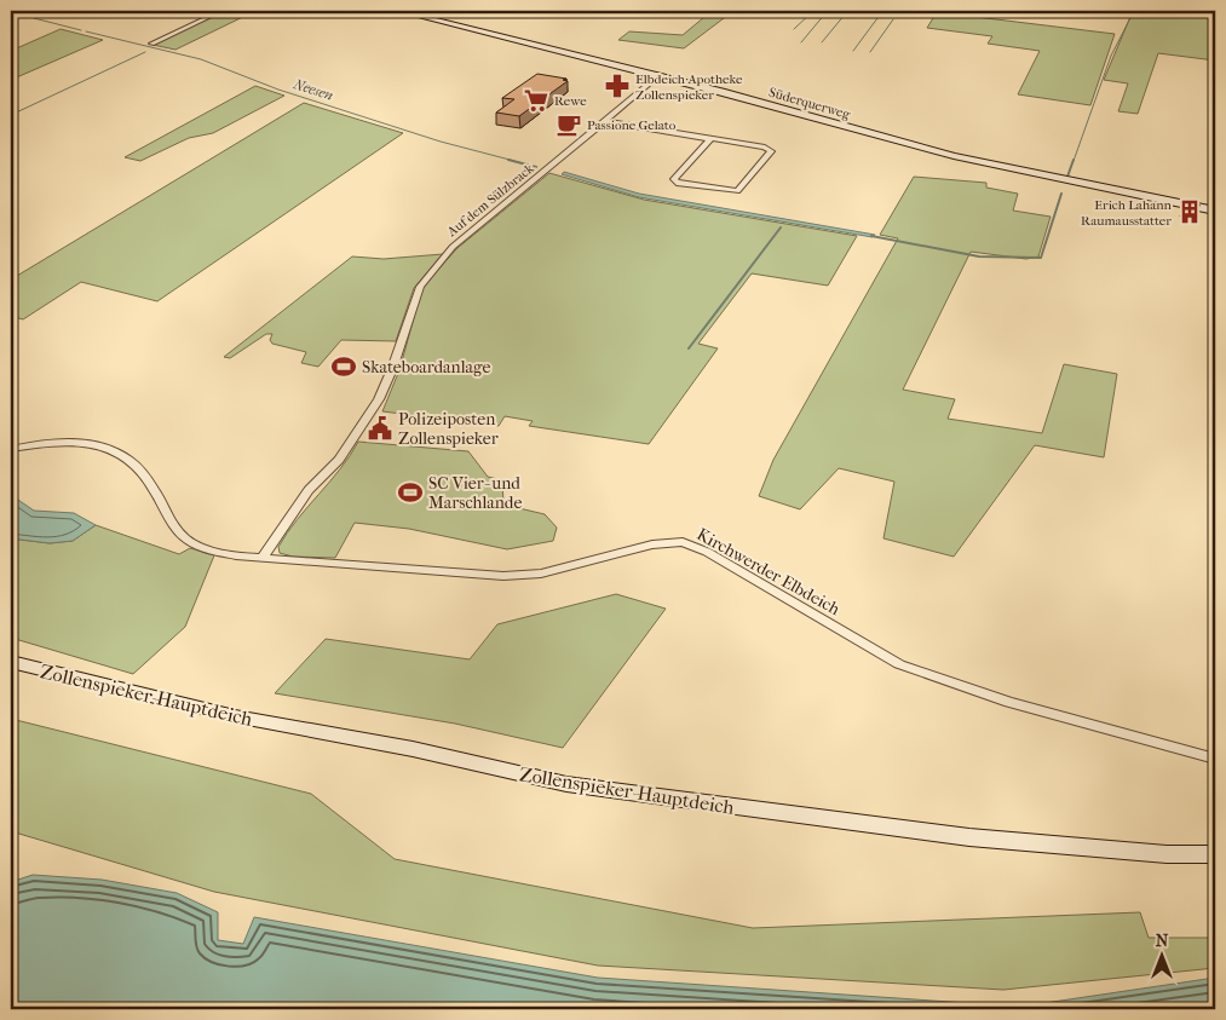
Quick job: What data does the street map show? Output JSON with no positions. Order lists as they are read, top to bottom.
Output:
{
  "streets": {
    "street": [
      "Süderquerweg",
      "Auf dem Sülzbrack",
      "Kirchwerder Elbdeich",
      "Zollenspieker-Hauptdeich"
    ]
  },
  "crossings": [
    ["Süderquerweg", "Auf dem Sülzbrack"],
    ["Auf dem Sülzbrack", "Kirchwerder Elbdeich"]
  ],
  "water": ["Neesen"],
  "places": {
    "pharmacy": ["Elbdeich Apotheke Zollenspieker"],
    "supermarket": ["Rewe"],
    "cafe": ["Passione Gelato"],
    "building": ["Erich Lahann Raumausstatter"],
    "sports": ["Skateboardanlage", "SC Vier- und Marschlande"],
    "public building": ["Polizeiposten Zollenspieker"]
  },
  "north": "top"
}
